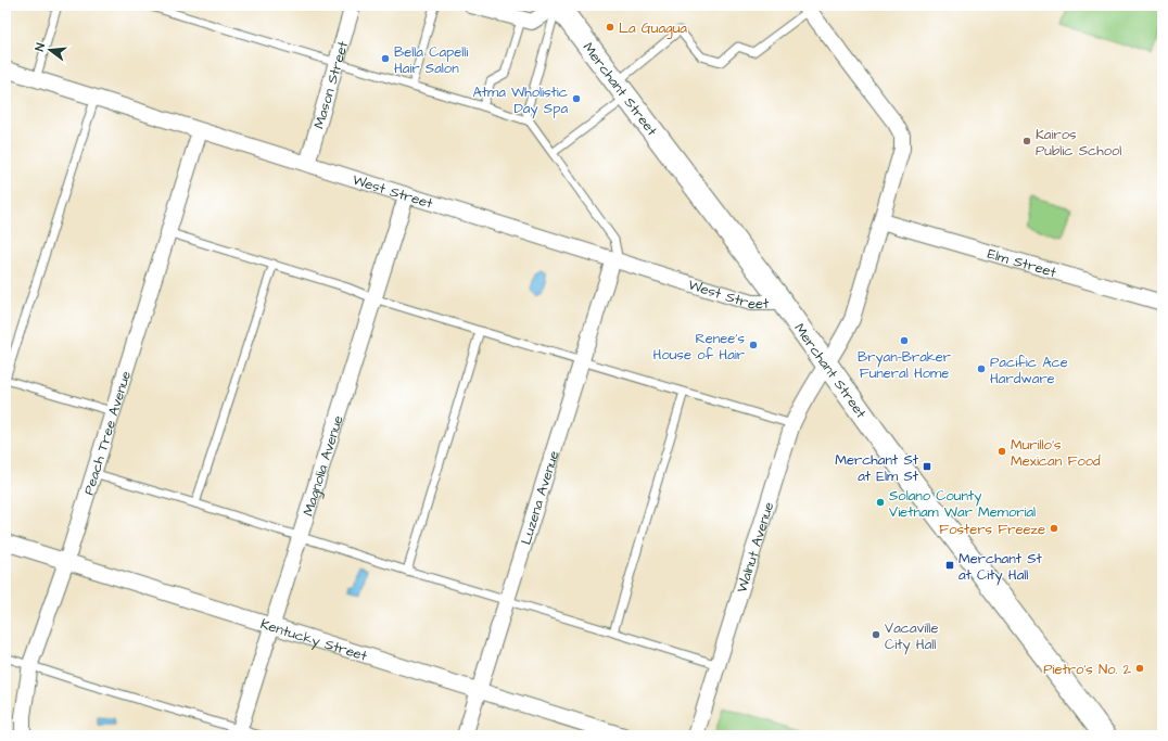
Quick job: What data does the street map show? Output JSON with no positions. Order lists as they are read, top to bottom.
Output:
{
  "streets": {
    "main road": ["Merchant Street"],
    "street": [
      "Mason Street",
      "West Street",
      "Elm Street",
      "Peach Tree Avenue",
      "Magnolia Avenue",
      "Luzena Avenue",
      "Walnut Avenue",
      "Kentucky Street"
    ]
  },
  "crossings": [
    ["Mason Street", "West Street"],
    ["Merchant Street", "West Street"],
    ["Merchant Street", "Walnut Avenue"],
    ["West Street", "Peach Tree Avenue"],
    ["West Street", "Magnolia Avenue"],
    ["West Street", "Luzena Avenue"],
    ["Peach Tree Avenue", "Kentucky Street"],
    ["Magnolia Avenue", "Kentucky Street"],
    ["Luzena Avenue", "Kentucky Street"]
  ],
  "places": {
    "other": [
      "La Guagua",
      "Bella Capelli Hair Salon",
      "Atma Wholistic Day Spa",
      "Kairos Public School",
      "Bryan-Braker Funeral Home",
      "Renee's House of Hair",
      "Pacific Ace Hardware",
      "Murillo's Mexican Food",
      "Solano County Vietnam War Memorial",
      "Fosters Freeze",
      "Vacaville City Hall",
      "Pietro's No. 2"
    ],
    "transit": ["Merchant St at Elm St", "Merchant St at City Hall"]
  },
  "north": "left"
}
